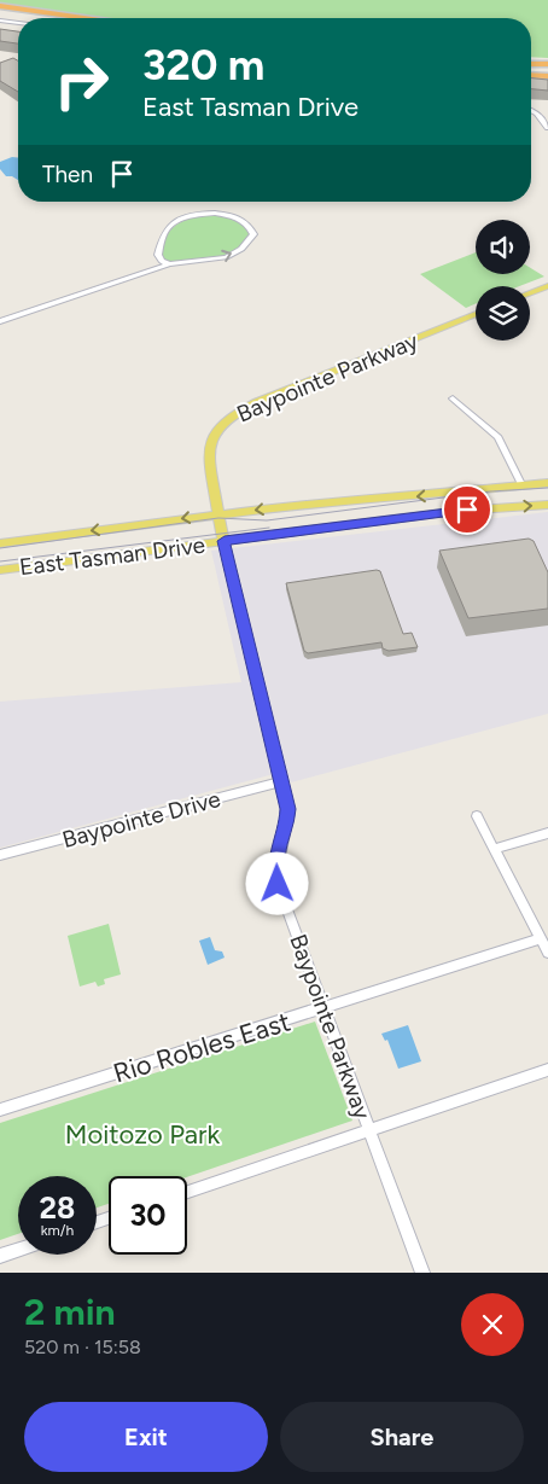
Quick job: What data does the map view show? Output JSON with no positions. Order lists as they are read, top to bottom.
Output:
{
  "streets": {
    "main road": ["Baypointe Parkway", "East Tasman Drive"],
    "street": ["Baypointe Drive", "Rio Robles East"]
  },
  "crossings": [
    ["Baypointe Parkway", "East Tasman Drive"],
    ["Baypointe Parkway", "Baypointe Drive"],
    ["Baypointe Parkway", "Rio Robles East"]
  ],
  "parks": ["Moitozo Park"],
  "page": {
    "turn": ["320 m", "East Tasman Drive"],
    "then": "Then",
    "speed": "28 km/h",
    "limit": "30",
    "heading": ["2 min", "520 m · 15:58"],
    "buttons": ["Exit", "Share"]
  }
}
